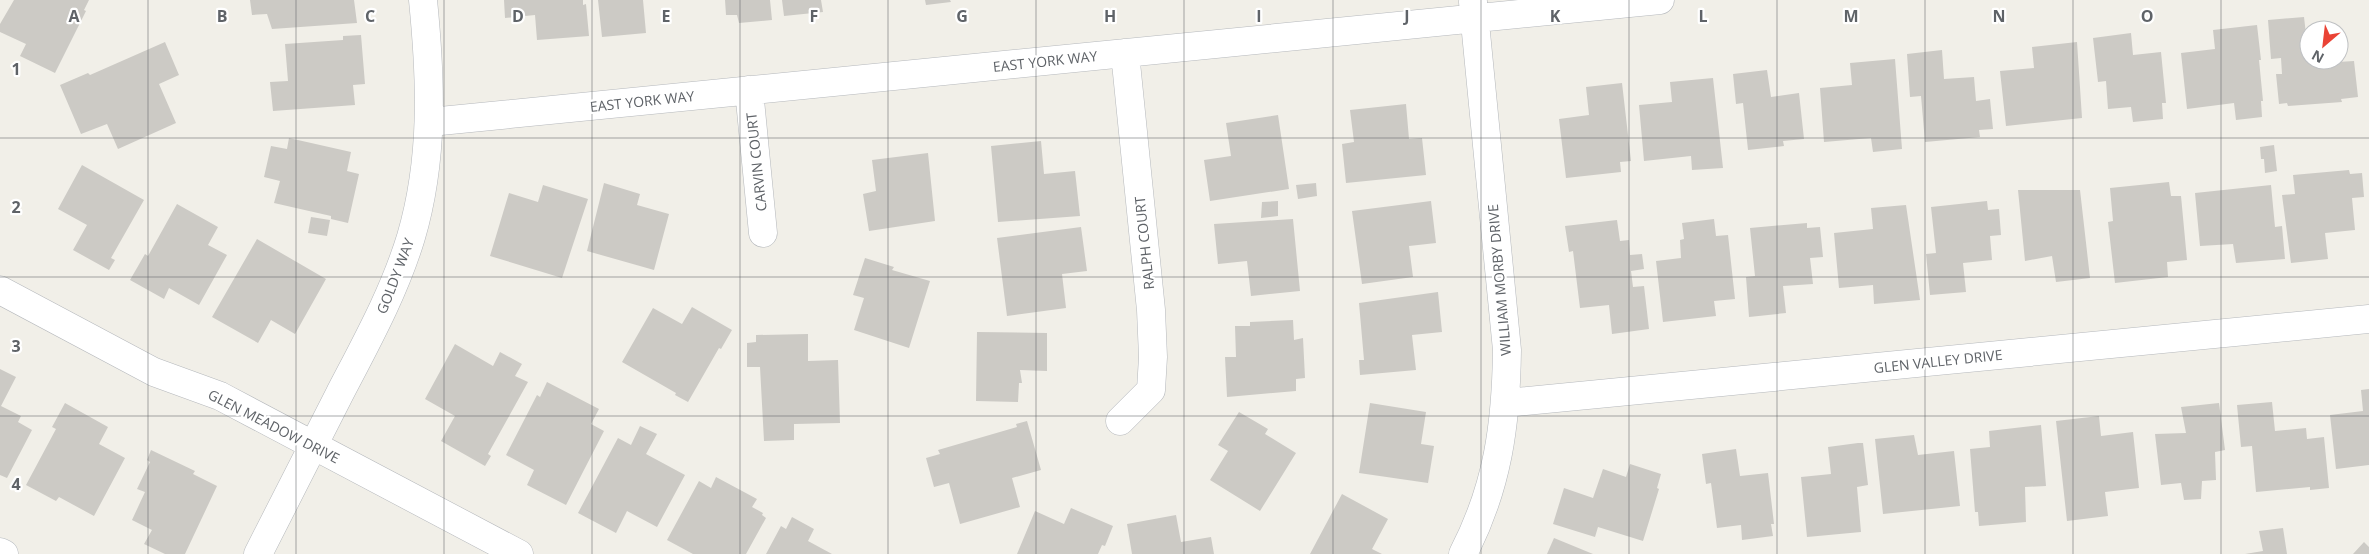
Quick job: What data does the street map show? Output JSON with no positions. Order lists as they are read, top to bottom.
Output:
{
  "streets": {
    "street": [
      "EAST YORK WAY",
      "CARVIN COURT",
      "RALPH COURT",
      "GOLDY WAY",
      "WILLIAM MORBY DRIVE",
      "GLEN VALLEY DRIVE",
      "GLEN MEADOW DRIVE"
    ]
  },
  "crossings": [
    ["EAST YORK WAY", "CARVIN COURT"],
    ["EAST YORK WAY", "RALPH COURT"],
    ["EAST YORK WAY", "GOLDY WAY"],
    ["EAST YORK WAY", "WILLIAM MORBY DRIVE"],
    ["GOLDY WAY", "GLEN MEADOW DRIVE"],
    ["WILLIAM MORBY DRIVE", "GLEN VALLEY DRIVE"]
  ],
  "north": "bottom left",
  "grid": {
    "columns": [
      "A",
      "B",
      "C",
      "D",
      "E",
      "F",
      "G",
      "H",
      "I",
      "J",
      "K",
      "L",
      "M",
      "N",
      "O"
    ],
    "rows": [
      "1",
      "2",
      "3",
      "4"
    ]
  }
}
